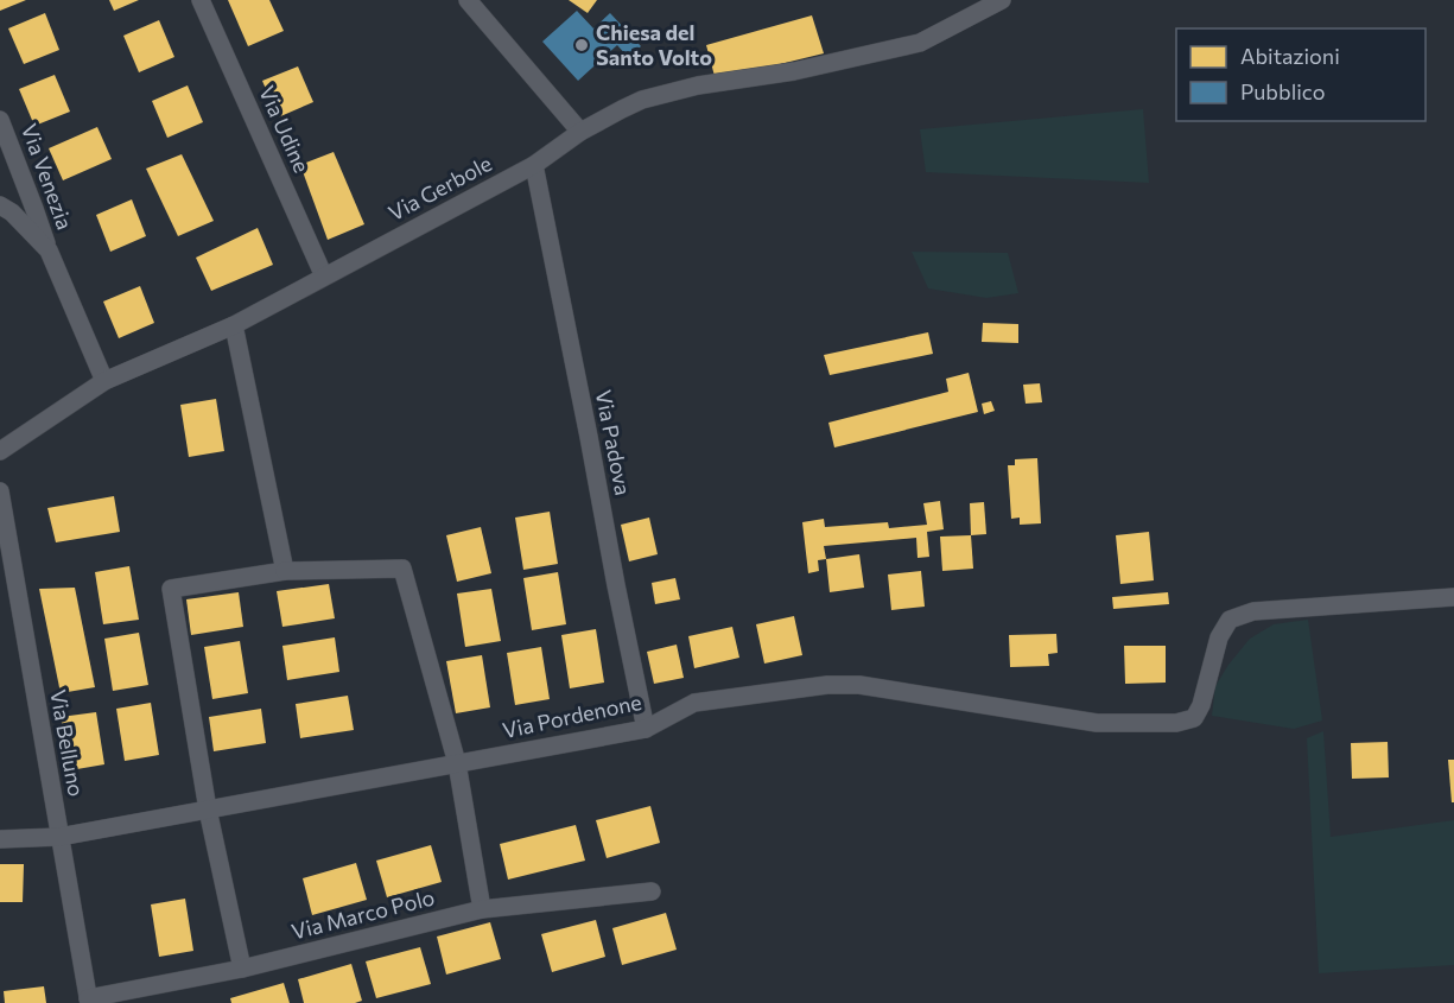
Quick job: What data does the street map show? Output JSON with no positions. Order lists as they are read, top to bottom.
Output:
{
  "streets": {
    "street": [
      "Via Udine",
      "Via Venezia",
      "Via Gerbole",
      "Via Padova",
      "Via Pordenone",
      "Via Belluno",
      "Via Marco Polo"
    ]
  },
  "crossings": [
    ["Via Udine", "Via Gerbole"],
    ["Via Gerbole", "Via Padova"],
    ["Via Padova", "Via Pordenone"],
    ["Via Pordenone", "Via Belluno"],
    ["Via Belluno", "Via Marco Polo"]
  ],
  "places": ["Chiesa del Santo Volto"],
  "legend": ["Abitazioni", "Pubblico"]
}
